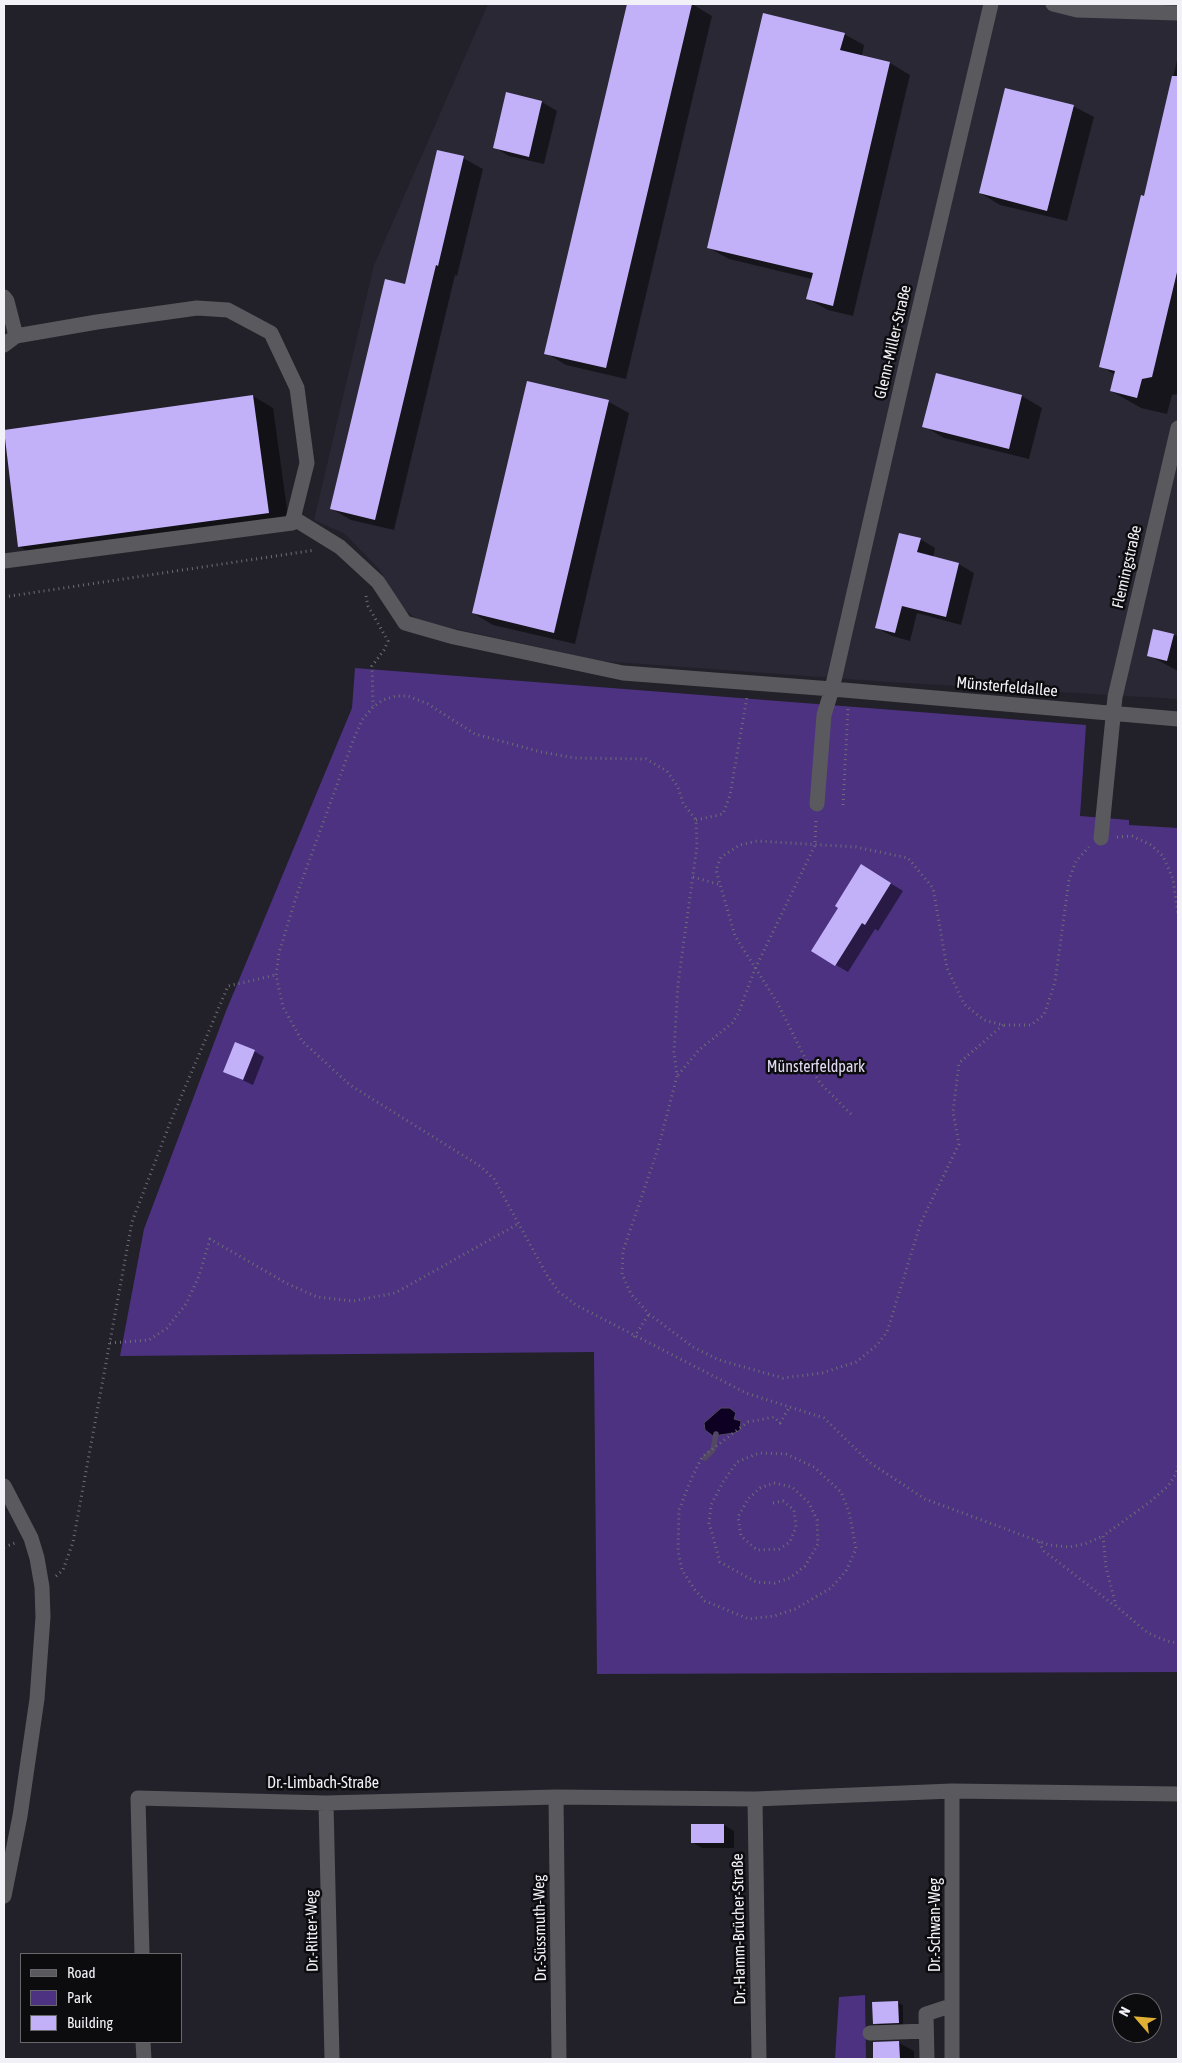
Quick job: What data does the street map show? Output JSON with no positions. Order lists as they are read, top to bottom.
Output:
{
  "streets": {
    "street": [
      "Glenn-Miller-Straße",
      "Flemingstraße",
      "Münsterfeldallee",
      "Dr.-Limbach-Straße",
      "Dr.-Schwan-Weg",
      "Dr.-Süssmuth-Weg",
      "Dr.-Hamm-Brücher-Straße",
      "Dr.-Ritter-Weg"
    ]
  },
  "crossings": [
    ["Glenn-Miller-Straße", "Münsterfeldallee"],
    ["Flemingstraße", "Münsterfeldallee"],
    ["Dr.-Limbach-Straße", "Dr.-Schwan-Weg"],
    ["Dr.-Limbach-Straße", "Dr.-Süssmuth-Weg"],
    ["Dr.-Limbach-Straße", "Dr.-Hamm-Brücher-Straße"],
    ["Dr.-Limbach-Straße", "Dr.-Ritter-Weg"]
  ],
  "parks": ["Münsterfeldpark"],
  "legend": ["Road", "Park", "Building"],
  "north": "top left"
}
